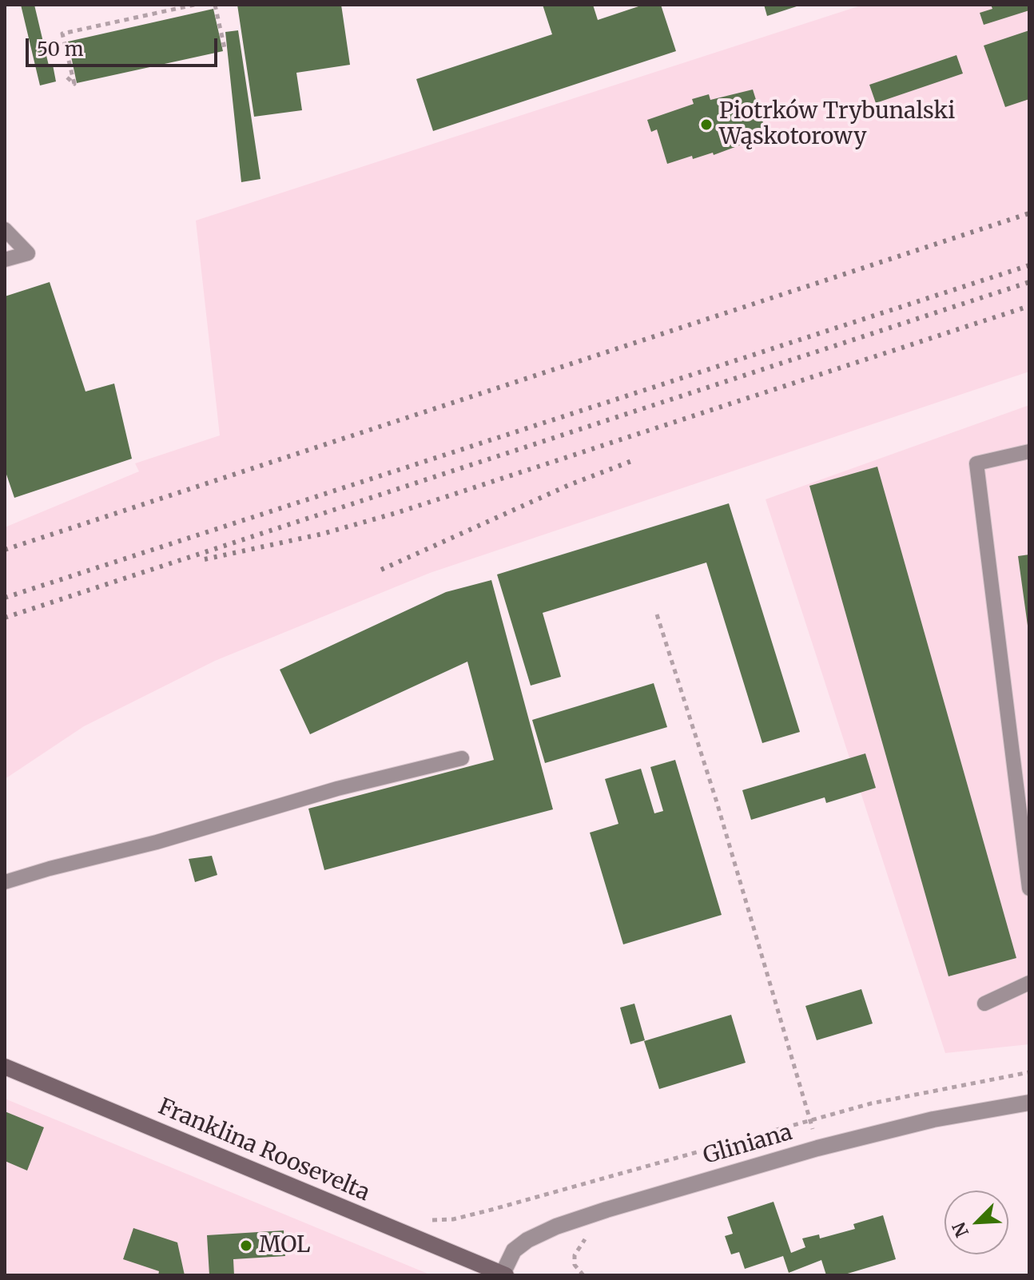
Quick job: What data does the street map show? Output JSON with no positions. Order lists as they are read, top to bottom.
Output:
{
  "streets": {
    "street": ["Gliniana", "Franklina Roosevelta"]
  },
  "crossings": [
    ["Gliniana", "Franklina Roosevelta"]
  ],
  "places": ["Piotrków Trybunalski Wąskotorowy", "MOL"],
  "scale_bar": "50 m",
  "north": "bottom left"
}
